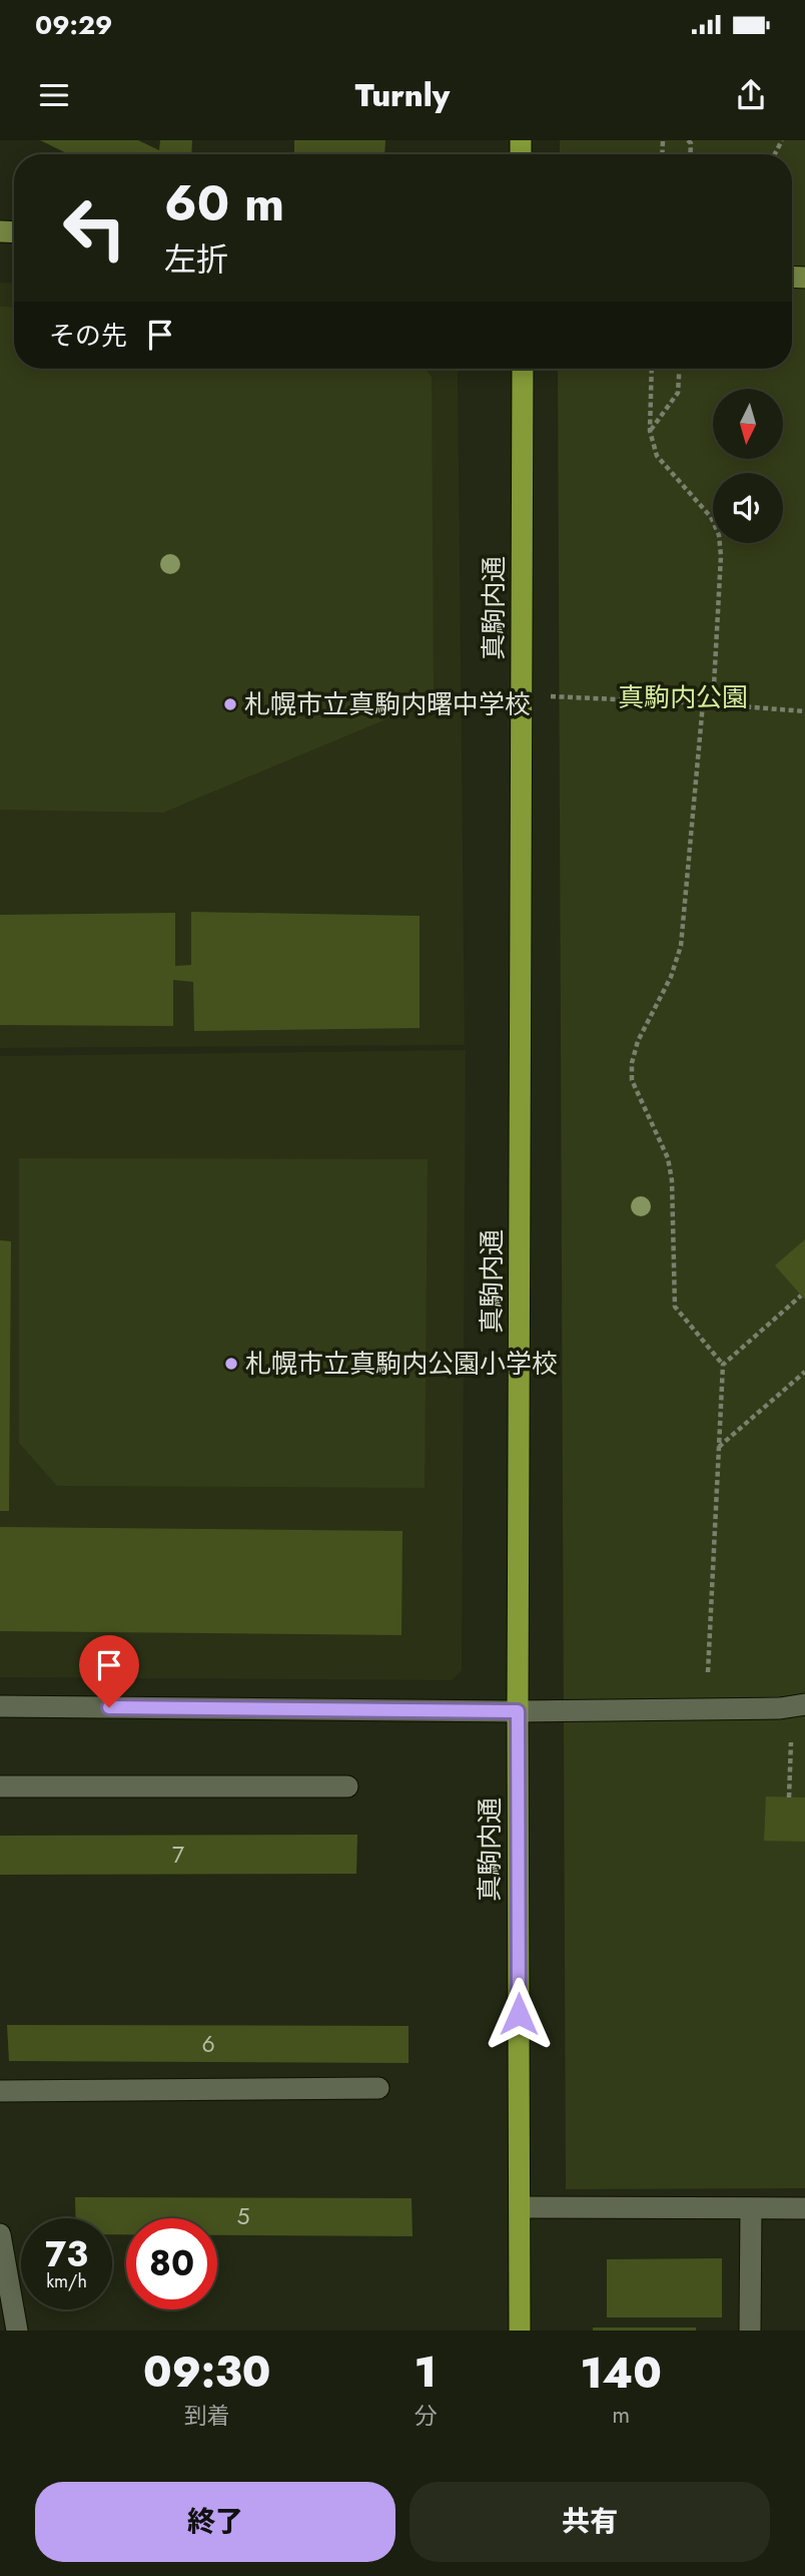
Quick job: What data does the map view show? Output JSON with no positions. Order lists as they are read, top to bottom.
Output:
{
  "streets": {
    "highway": ["真駒内通"]
  },
  "parks": ["真駒内公園"],
  "places": ["札幌市立真駒内曙中学校", "札幌市立真駒内公園小学校"],
  "house_numbers": ["7", "6", "5"],
  "north": "bottom",
  "page": {
    "status": "09:29",
    "header": "Turnly",
    "turn": ["60 m", "左折"],
    "then": "その先",
    "speed": "73 km/h",
    "limit": "80",
    "eta": [
      "09:30",
      "到着",
      "1",
      "分",
      "140",
      "m"
    ],
    "buttons": ["終了", "共有"]
  }
}
